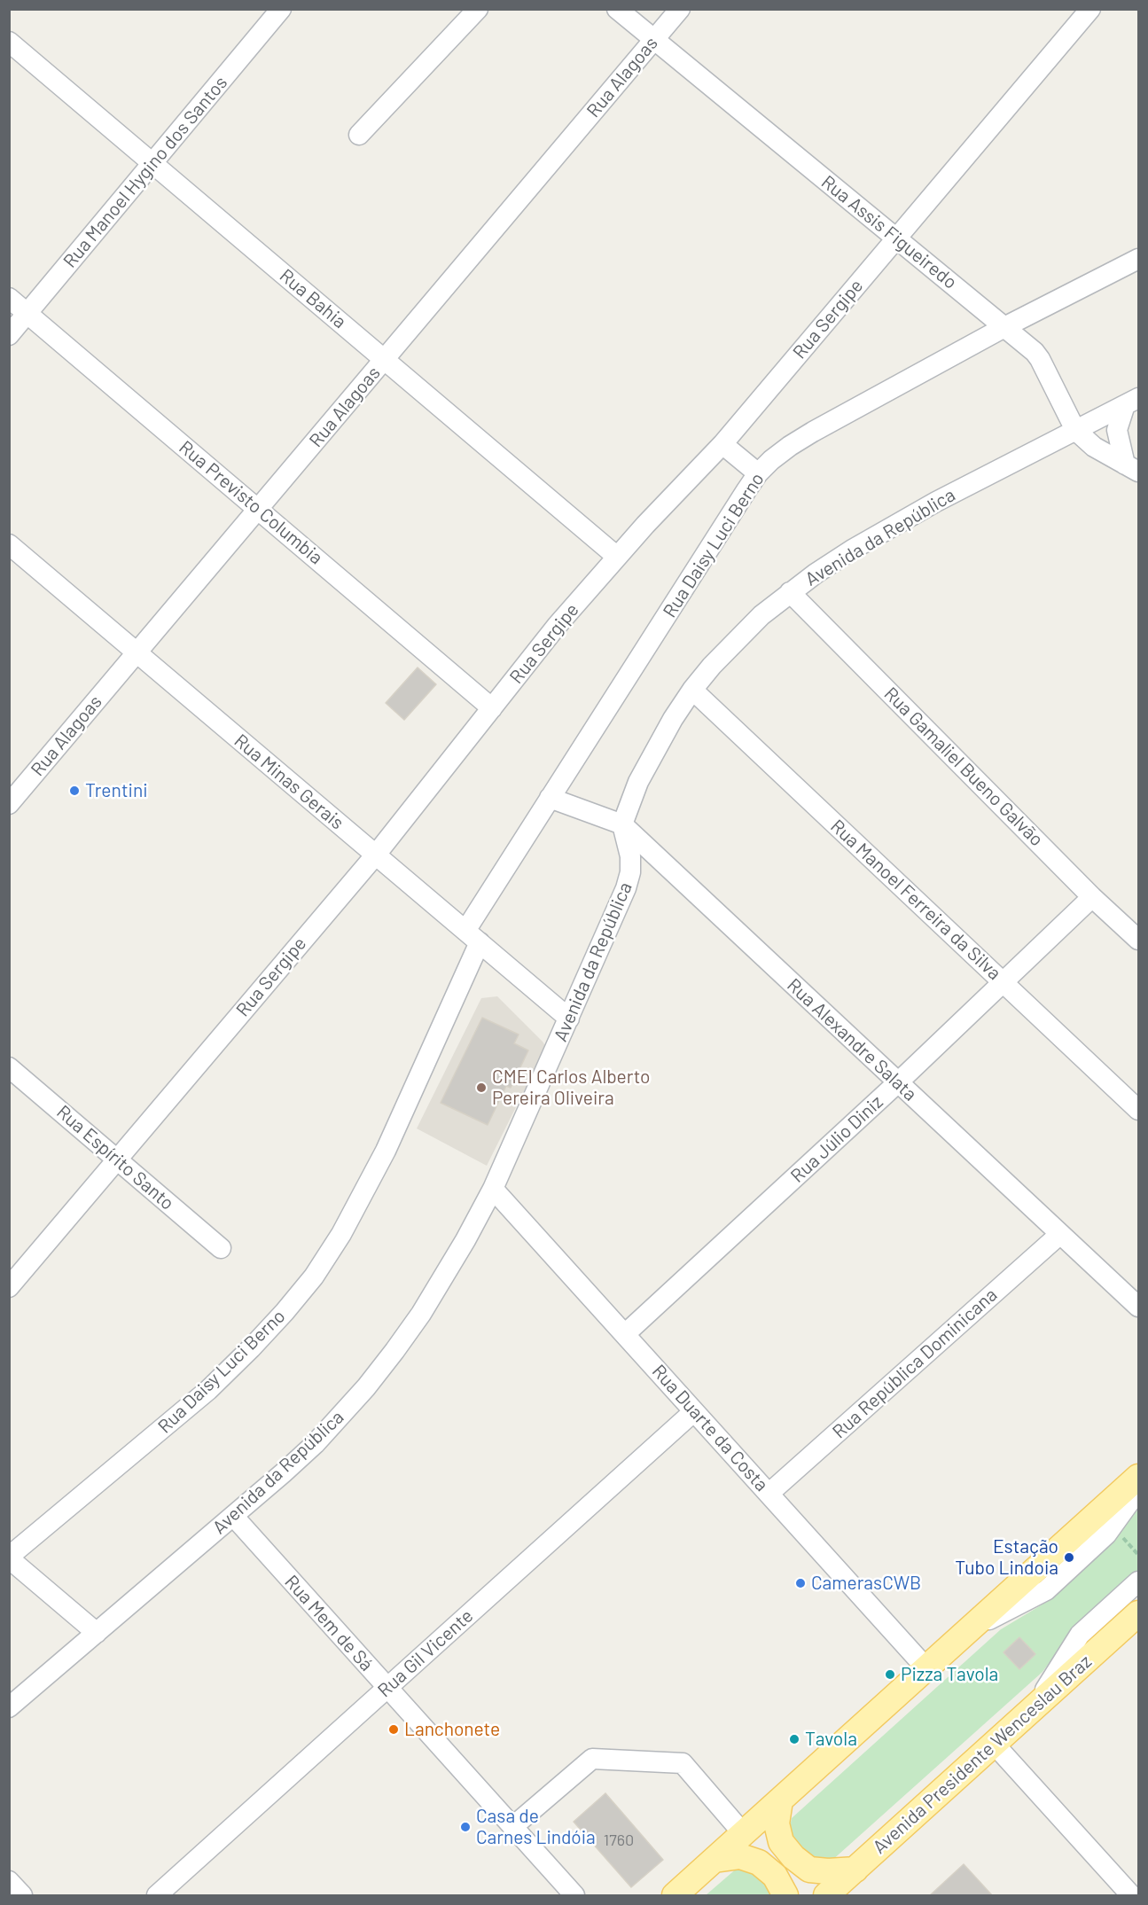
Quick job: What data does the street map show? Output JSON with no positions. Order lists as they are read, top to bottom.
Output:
{
  "streets": {
    "main road": ["Avenida Presidente Wenceslau Braz"],
    "street": [
      "Rua Alagoas",
      "Rua Manoel Hygino dos Santos",
      "Rua Assis Figueiredo",
      "Rua Bahia",
      "Rua Sergipe",
      "Rua Previsto Columbia",
      "Avenida da República",
      "Rua Daisy Luci Berno",
      "Rua Gamaliel Bueno Galvão",
      "Rua Minas Gerais",
      "Rua Manoel Ferreira da Silva",
      "Rua Alexandre Salata",
      "Rua Júlio Diniz",
      "Rua Espírito Santo",
      "Rua República Dominicana",
      "Rua Duarte da Costa",
      "Rua Mem de Sá",
      "Rua Gil Vicente"
    ]
  },
  "crossings": [
    ["Rua Alagoas", "Rua Assis Figueiredo"],
    ["Rua Alagoas", "Rua Bahia"],
    ["Rua Alagoas", "Rua Previsto Columbia"],
    ["Rua Alagoas", "Rua Minas Gerais"],
    ["Rua Manoel Hygino dos Santos", "Rua Bahia"],
    ["Rua Manoel Hygino dos Santos", "Rua Previsto Columbia"],
    ["Rua Assis Figueiredo", "Rua Sergipe"],
    ["Rua Assis Figueiredo", "Avenida da República"],
    ["Rua Assis Figueiredo", "Rua Daisy Luci Berno"],
    ["Rua Bahia", "Rua Sergipe"],
    ["Rua Sergipe", "Rua Previsto Columbia"],
    ["Rua Sergipe", "Rua Minas Gerais"],
    ["Rua Sergipe", "Rua Espírito Santo"],
    ["Avenida da República", "Rua Gamaliel Bueno Galvão"],
    ["Avenida da República", "Rua Minas Gerais"],
    ["Avenida da República", "Rua Manoel Ferreira da Silva"],
    ["Avenida da República", "Rua Alexandre Salata"],
    ["Avenida da República", "Rua Duarte da Costa"],
    ["Avenida da República", "Rua Mem de Sá"],
    ["Rua Daisy Luci Berno", "Rua Minas Gerais"],
    ["Rua Daisy Luci Berno", "Rua Alexandre Salata"],
    ["Rua Gamaliel Bueno Galvão", "Rua Júlio Diniz"],
    ["Rua Manoel Ferreira da Silva", "Rua Júlio Diniz"],
    ["Rua Alexandre Salata", "Rua Júlio Diniz"],
    ["Rua Alexandre Salata", "Rua República Dominicana"],
    ["Rua Júlio Diniz", "Rua Duarte da Costa"],
    ["Rua República Dominicana", "Rua Duarte da Costa"],
    ["Rua Duarte da Costa", "Rua Gil Vicente"],
    ["Rua Mem de Sá", "Rua Gil Vicente"]
  ],
  "places": [
    "Trentini",
    "CMEI Carlos Alberto Pereira Oliveira",
    "Estação Tubo Lindoia",
    "CamerasCWB",
    "Pizza Tavola",
    "Lanchonete",
    "Tavola",
    "Casa de Carnes Lindóia"
  ],
  "house_numbers": ["1760"]
}
